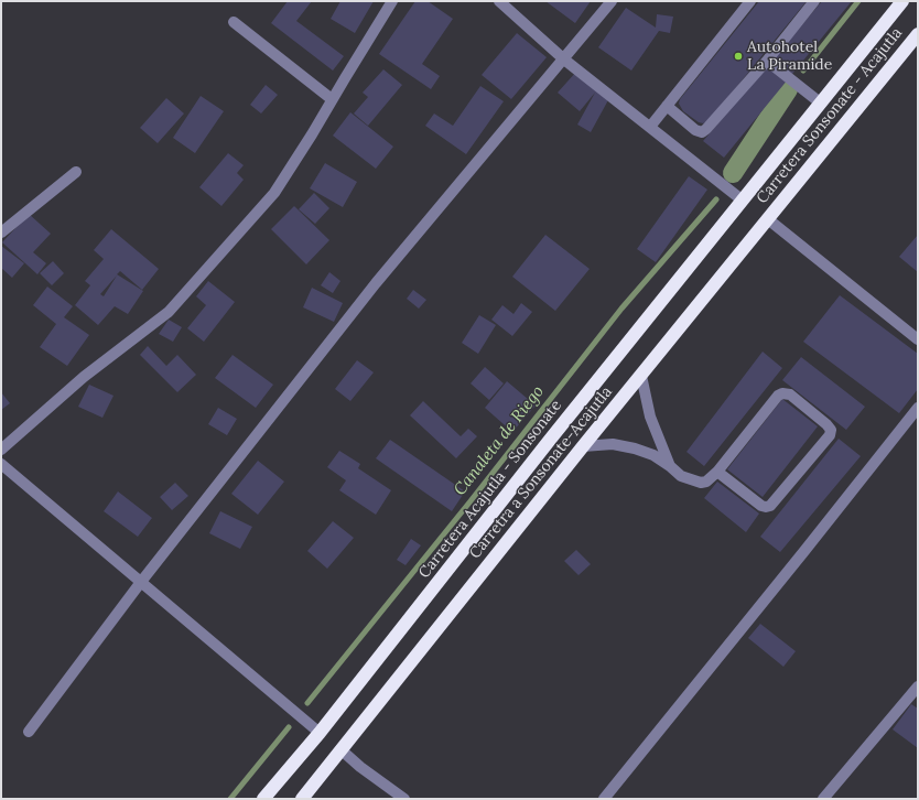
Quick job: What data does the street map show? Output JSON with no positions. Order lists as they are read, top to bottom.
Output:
{
  "streets": {
    "highway": ["Carretera Sonsonate - Acajutla", "Carretra a Sonsonate-Acajutla", "Carretera Acajutla - Sonsonate"]
  },
  "crossings": [
    ["Carretera Sonsonate - Acajutla", "Carretra a Sonsonate-Acajutla"],
    ["Carretera Sonsonate - Acajutla", "Carretera Acajutla - Sonsonate"]
  ],
  "water": ["Canaleta de Riego"],
  "places": ["Autohotel La Piramide"]
}
